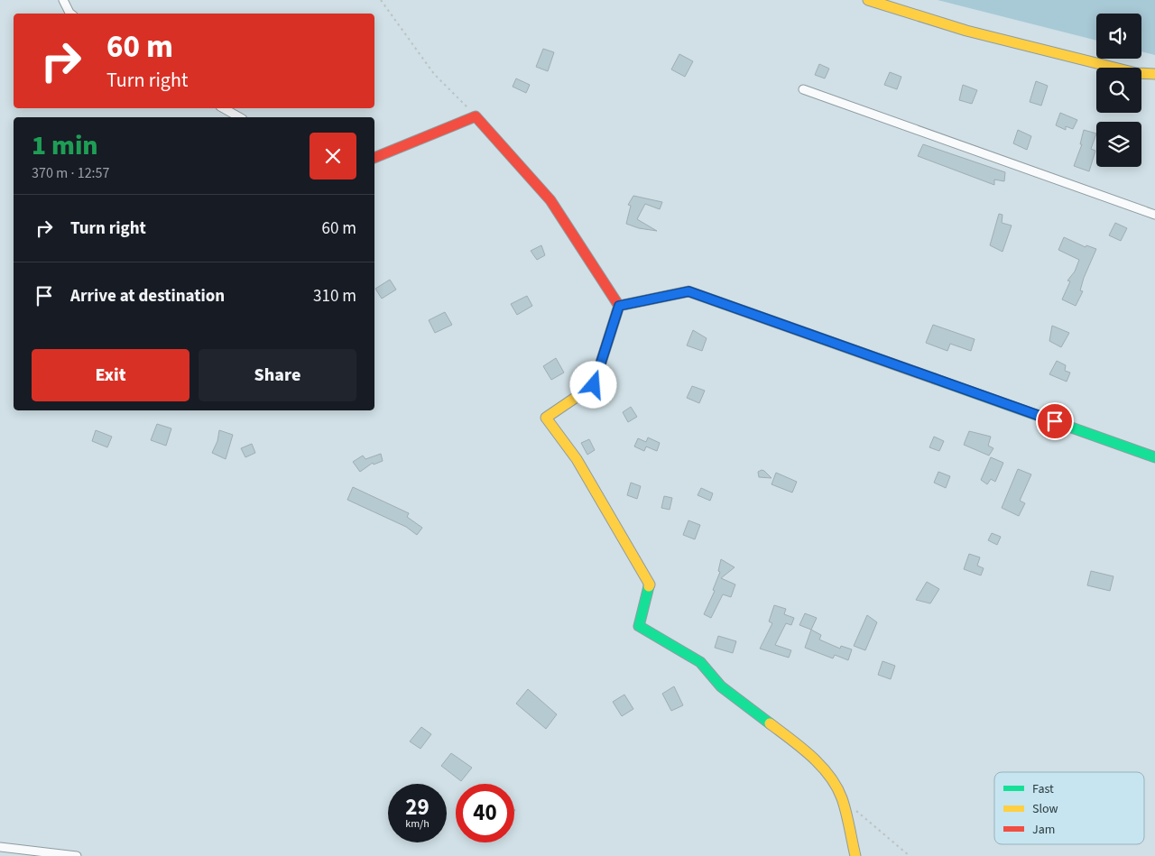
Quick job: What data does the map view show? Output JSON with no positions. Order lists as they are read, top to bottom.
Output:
{
  "legend": ["Fast", "Slow", "Jam"],
  "page": {
    "turn": ["60 m", "Turn right"],
    "heading": ["1 min", "370 m · 12:57"],
    "list": [
      {
        "name": "Turn right",
        "value": "60 m"
      },
      {
        "name": "Arrive at destination",
        "value": "310 m"
      }
    ],
    "buttons": ["Exit", "Share"],
    "speed": "29 km/h",
    "limit": "40"
  }
}
